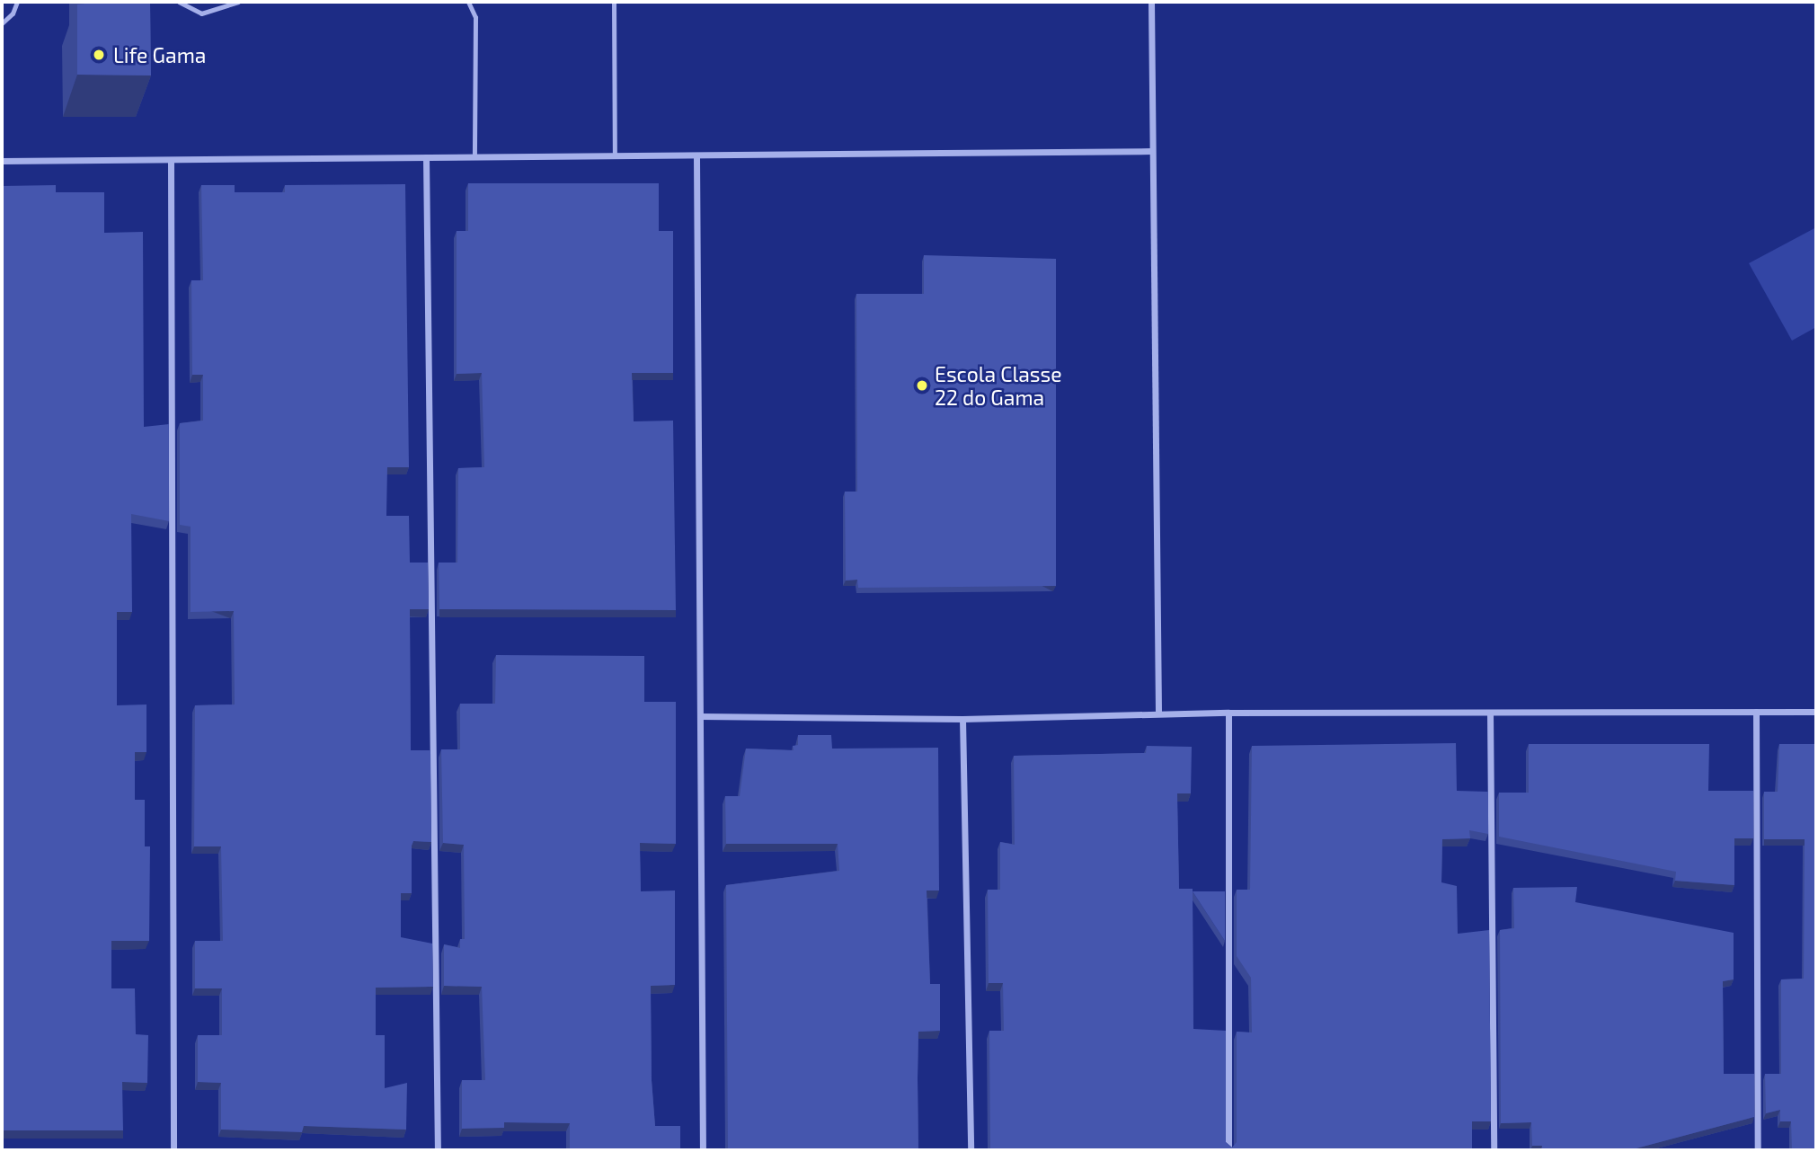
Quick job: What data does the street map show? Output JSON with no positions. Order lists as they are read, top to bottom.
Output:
{
  "places": ["Life Gama", "Escola Classe 22 do Gama"]
}
